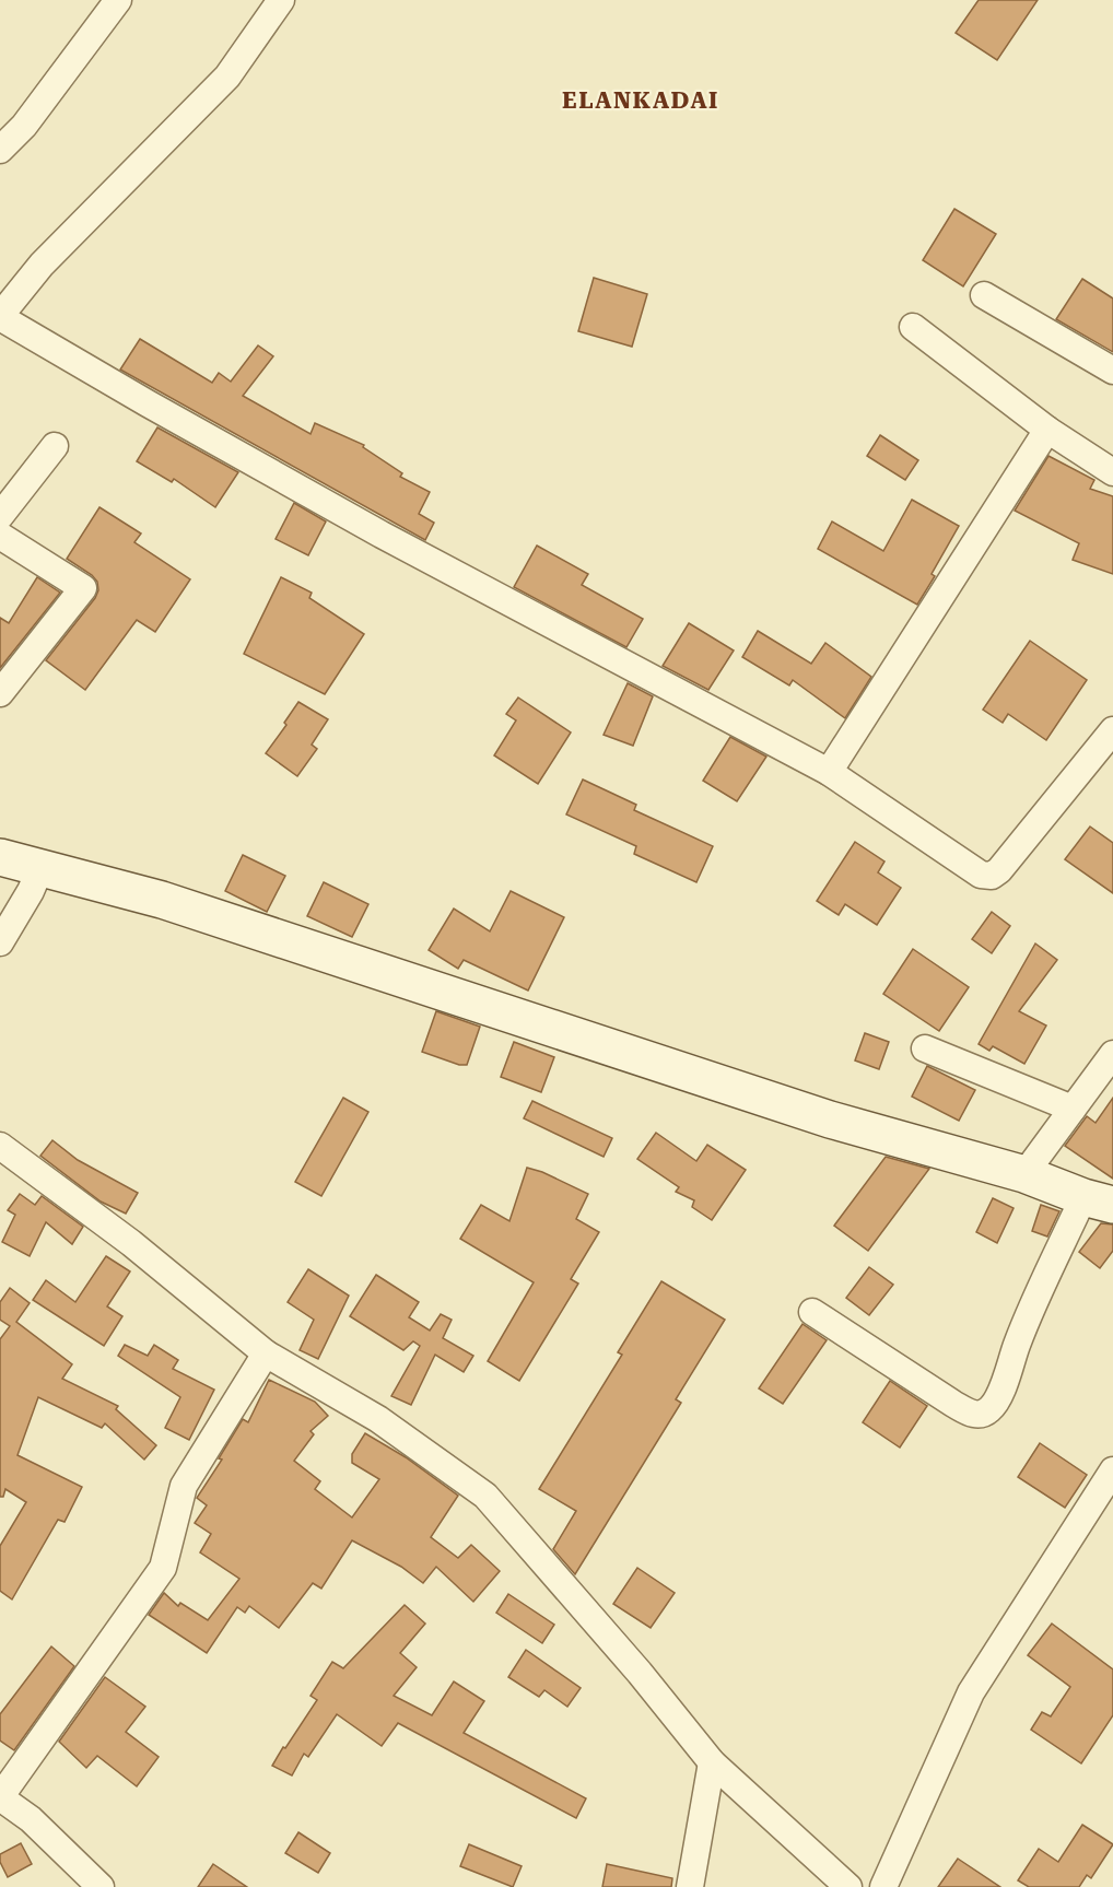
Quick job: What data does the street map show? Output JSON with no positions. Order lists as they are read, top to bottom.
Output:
{
  "districts": ["ELANKADAI"]
}
